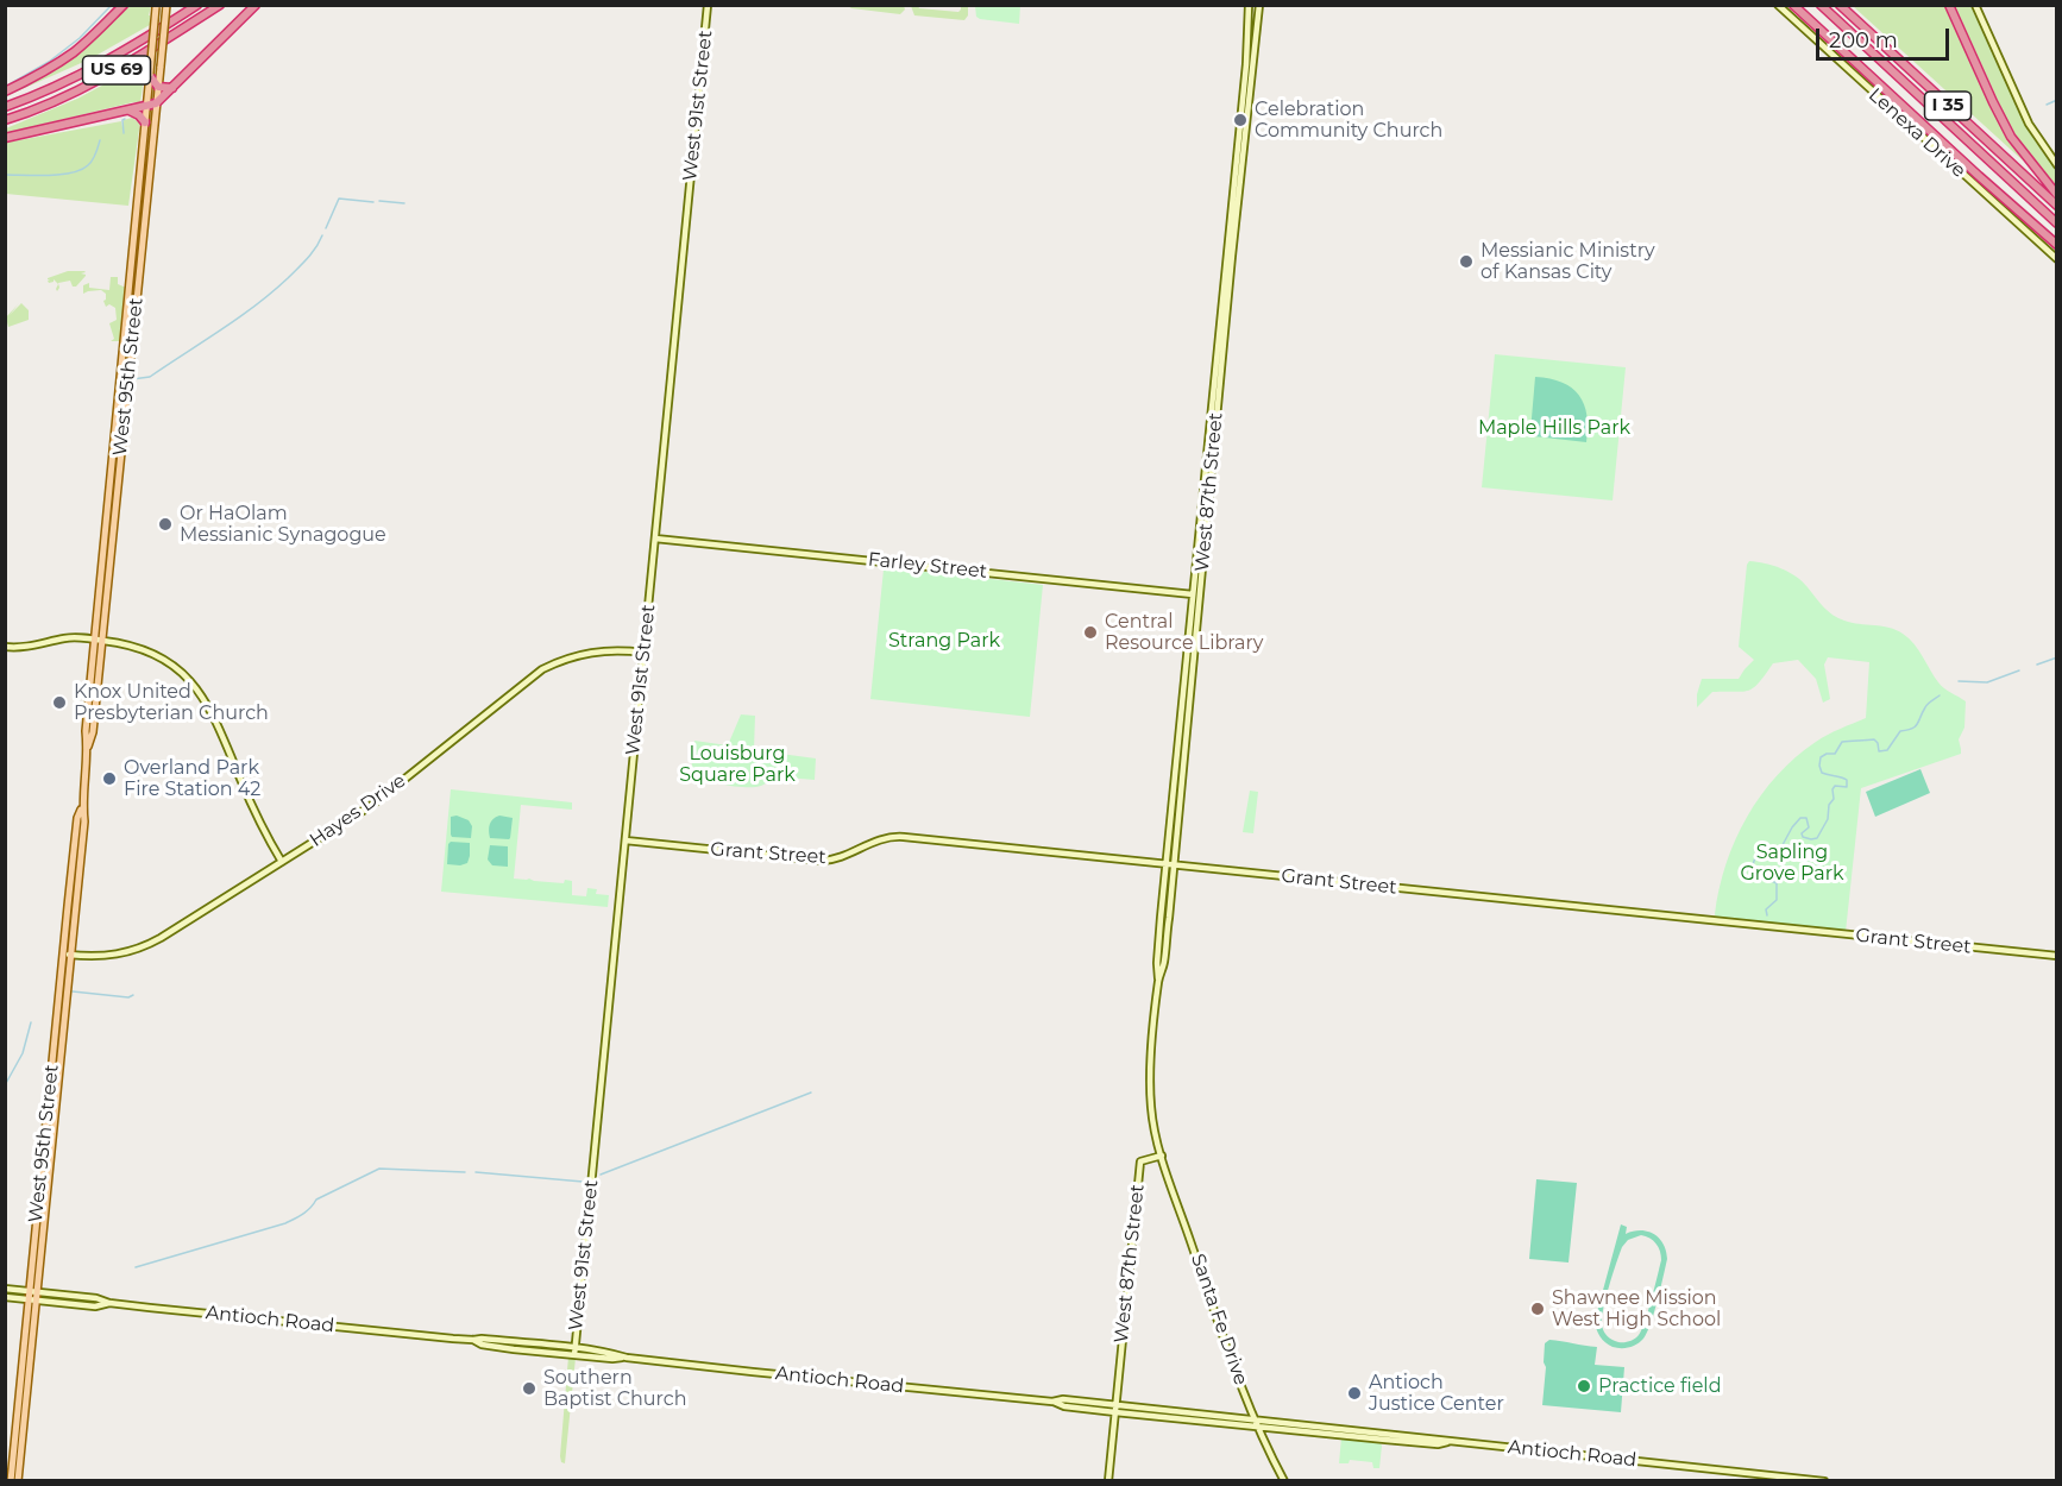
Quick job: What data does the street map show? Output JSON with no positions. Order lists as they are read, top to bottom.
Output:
{
  "streets": {
    "highway": ["US 69", "I 35"],
    "main road": ["West 95th Street"],
    "street": [
      "West 91st Street",
      "Lenexa Drive",
      "West 87th Street",
      "Farley Street",
      "Hayes Drive",
      "Grant Street",
      "Antioch Road",
      "Santa Fe Drive"
    ]
  },
  "crossings": [
    ["West 91st Street", "Farley Street"],
    ["West 91st Street", "Hayes Drive"],
    ["West 91st Street", "Grant Street"],
    ["West 91st Street", "Antioch Road"],
    ["West 95th Street", "Hayes Drive"],
    ["West 95th Street", "Antioch Road"],
    ["West 87th Street", "Farley Street"],
    ["West 87th Street", "Grant Street"],
    ["West 87th Street", "Antioch Road"],
    ["West 87th Street", "Santa Fe Drive"],
    ["Antioch Road", "Santa Fe Drive"]
  ],
  "parks": [
    "Maple Hills Park",
    "Strang Park",
    "Louisburg Square Park",
    "Sapling Grove Park"
  ],
  "places": [
    "Celebration Community Church",
    "Messianic Ministry of Kansas City",
    "Or HaOlam Messianic Synagogue",
    "Central Resource Library",
    "Knox United Presbyterian Church",
    "Overland Park Fire Station 42",
    "Shawnee Mission West High School",
    "Practice field",
    "Southern Baptist Church",
    "Antioch Justice Center"
  ],
  "scale_bar": "200 m"
}
